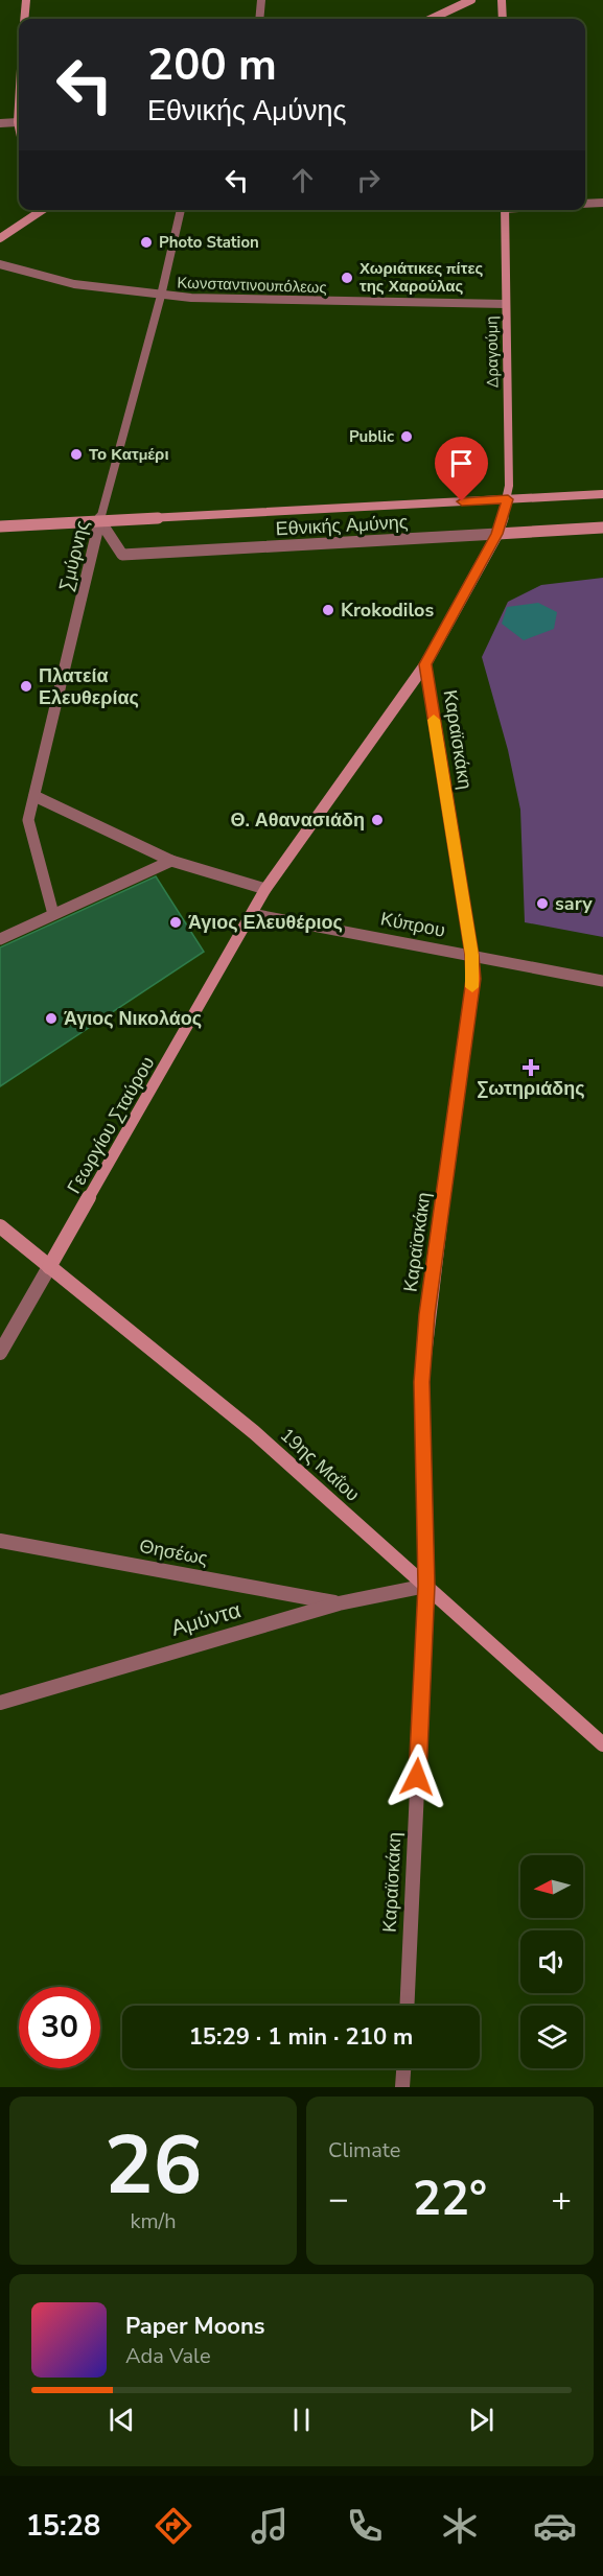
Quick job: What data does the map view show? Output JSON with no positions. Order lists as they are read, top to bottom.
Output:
{
  "streets": {
    "main road": [
      "Δραγούμη",
      "Εθνικής Αμύνης",
      "Καραϊσκάκη",
      "Γεωργίου Σταύρου",
      "19ης Μαΐου"
    ],
    "street": [
      "Κωνσταντινουπόλεως",
      "Σμύρνης",
      "Κύπρου",
      "Θησέως",
      "Αμύντα"
    ]
  },
  "crossings": [
    ["Κωνσταντινουπόλεως", "Δραγούμη"],
    ["Κωνσταντινουπόλεως", "Σμύρνης"],
    ["Δραγούμη", "Εθνικής Αμύνης"],
    ["Εθνικής Αμύνης", "Σμύρνης"],
    ["Καραϊσκάκη", "Κύπρου"],
    ["Καραϊσκάκη", "19ης Μαΐου"],
    ["Καραϊσκάκη", "Αμύντα"],
    ["Κύπρου", "Γεωργίου Σταύρου"],
    ["Γεωργίου Σταύρου", "19ης Μαΐου"],
    ["19ης Μαΐου", "Αμύντα"],
    ["Θησέως", "Αμύντα"]
  ],
  "places": {
    "other": [
      "Photo Station",
      "Χωριάτικες πίτες της Χαρούλας",
      "Public",
      "Το Κατμέρι",
      "Krokodilos",
      "Πλατεία Ελευθερίας",
      "Θ. Αθανασιάδη",
      "sary",
      "Άγιος Ελευθέριος",
      "Άγιος Νικολάος"
    ],
    "health": ["Σωτηριάδης"]
  },
  "north": "left",
  "page": {
    "turn": ["200 m", "Εθνικής Αμύνης"],
    "limit": "30",
    "trip": "15:29 · 1 min · 210 m",
    "tile": [
      ["26", "km/h"],
      "Climate"
    ],
    "heat": ["−", "22°", "+"],
    "song": ["Paper Moons", "Ada Vale"],
    "tabs": "15:28"
  }
}
